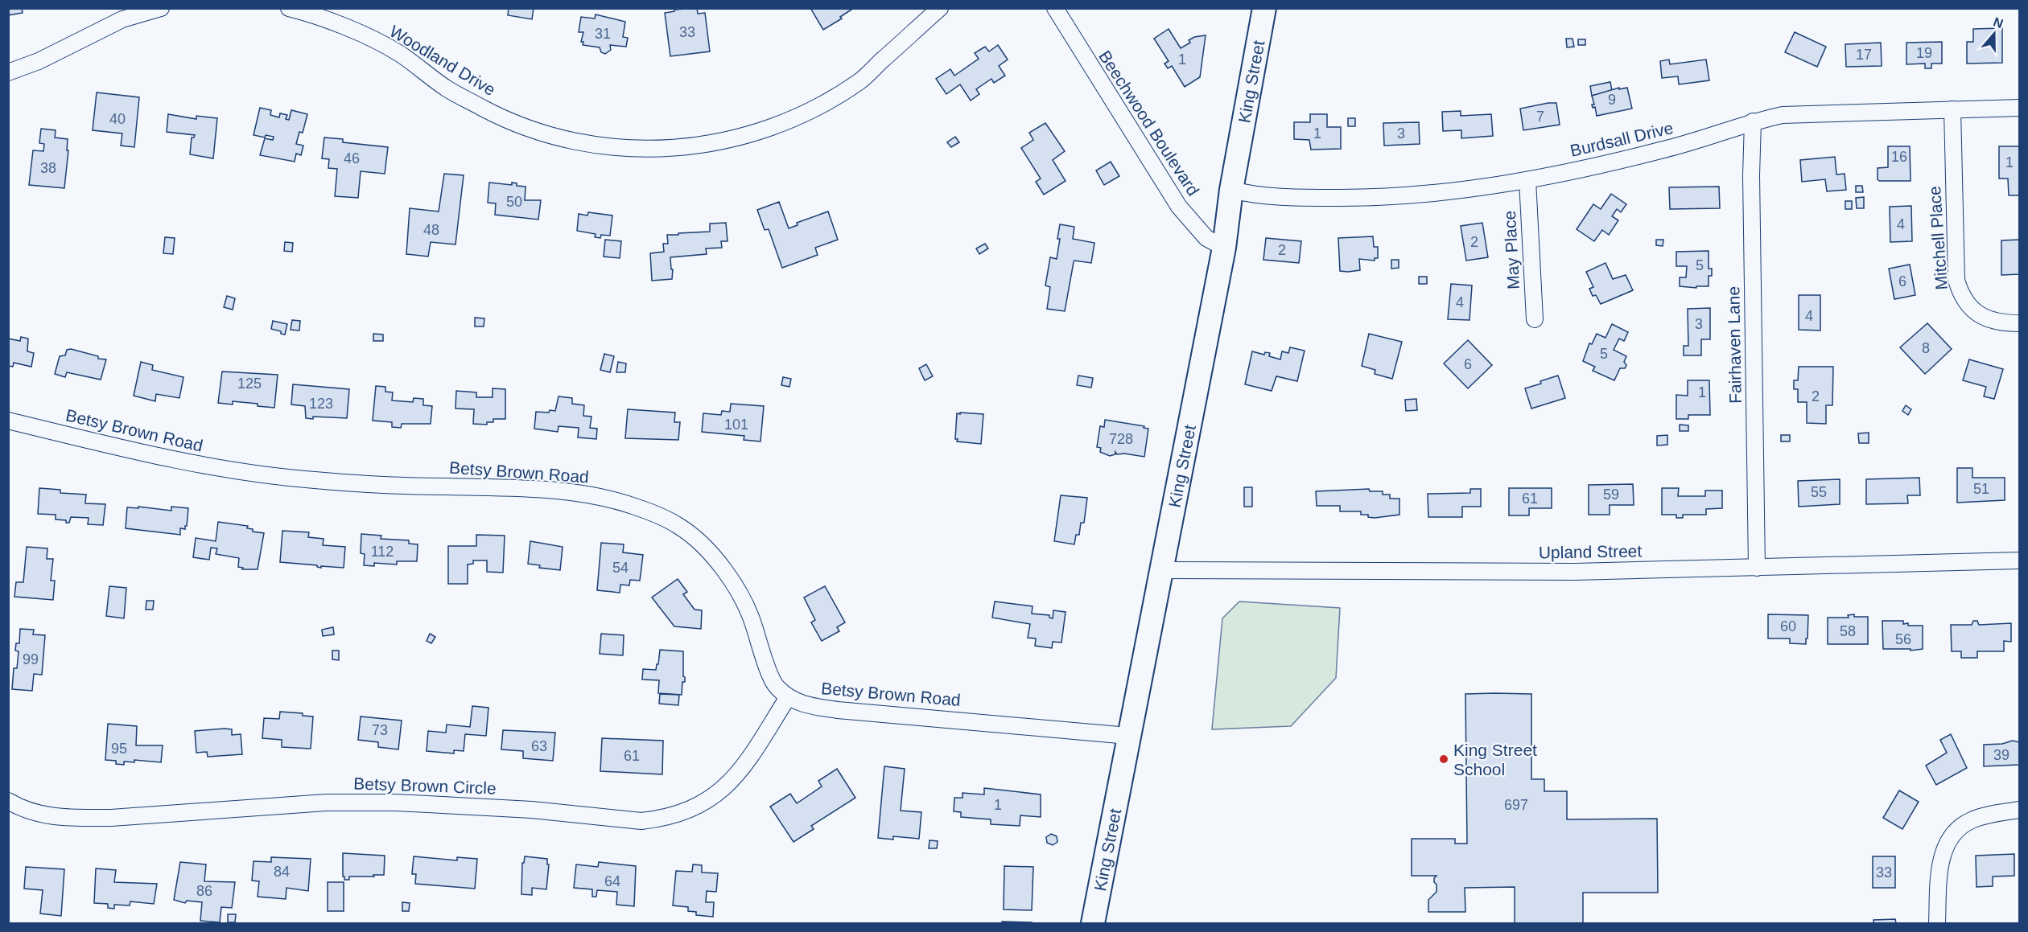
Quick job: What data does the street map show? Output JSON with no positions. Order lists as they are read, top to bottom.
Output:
{
  "streets": {
    "main road": ["King Street"],
    "street": [
      "Woodland Drive",
      "Beechwood Boulevard",
      "Burdsall Drive",
      "Mitchell Place",
      "May Place",
      "Fairhaven Lane",
      "Betsy Brown Road",
      "Upland Street",
      "Betsy Brown Circle"
    ]
  },
  "crossings": [
    ["King Street", "Beechwood Boulevard"],
    ["King Street", "Burdsall Drive"],
    ["King Street", "Betsy Brown Road"],
    ["King Street", "Upland Street"],
    ["Burdsall Drive", "Mitchell Place"],
    ["Burdsall Drive", "May Place"],
    ["Burdsall Drive", "Fairhaven Lane"],
    ["Fairhaven Lane", "Upland Street"],
    ["Betsy Brown Road", "Betsy Brown Circle"]
  ],
  "places": ["King Street School"],
  "house_numbers": [
    "33",
    "31",
    "19",
    "17",
    "1",
    "9",
    "7",
    "40",
    "1",
    "3",
    "16",
    "46",
    "1",
    "38",
    "50",
    "4",
    "48",
    "2",
    "2",
    "5",
    "6",
    "4",
    "4",
    "3",
    "8",
    "5",
    "6",
    "125",
    "1",
    "2",
    "123",
    "101",
    "728",
    "51",
    "55",
    "59",
    "61",
    "112",
    "54",
    "60",
    "58",
    "56",
    "99",
    "73",
    "63",
    "95",
    "39",
    "61",
    "1",
    "697",
    "84",
    "33",
    "64",
    "86"
  ],
  "north": "top"
}
